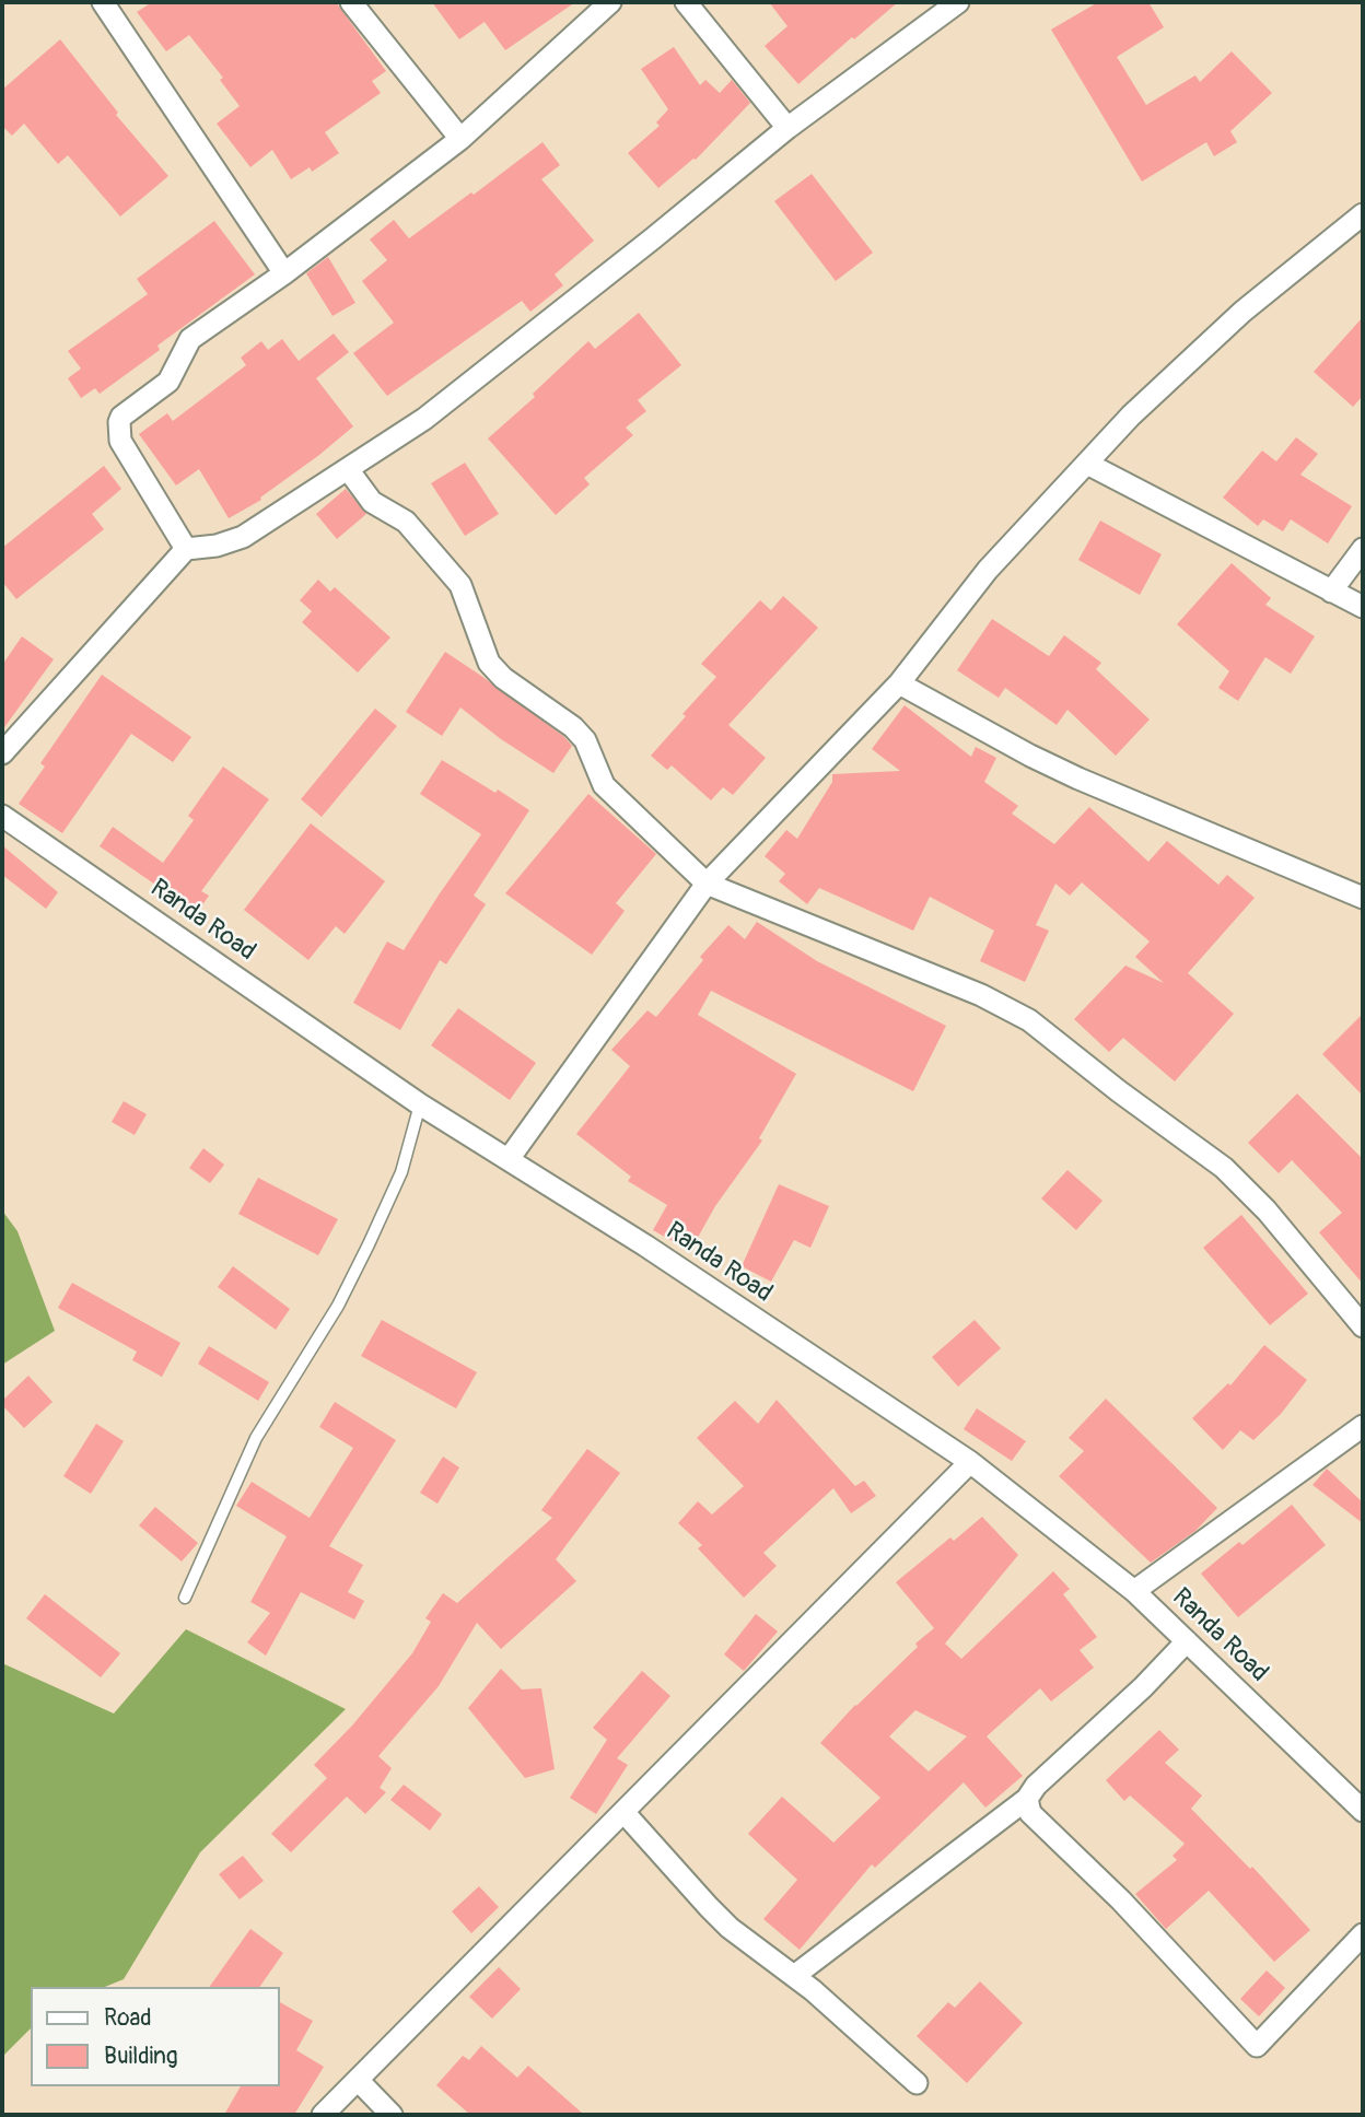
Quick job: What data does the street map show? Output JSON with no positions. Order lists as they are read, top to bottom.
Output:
{
  "streets": {
    "street": ["Randa Road"]
  },
  "legend": ["Road", "Building"]
}
